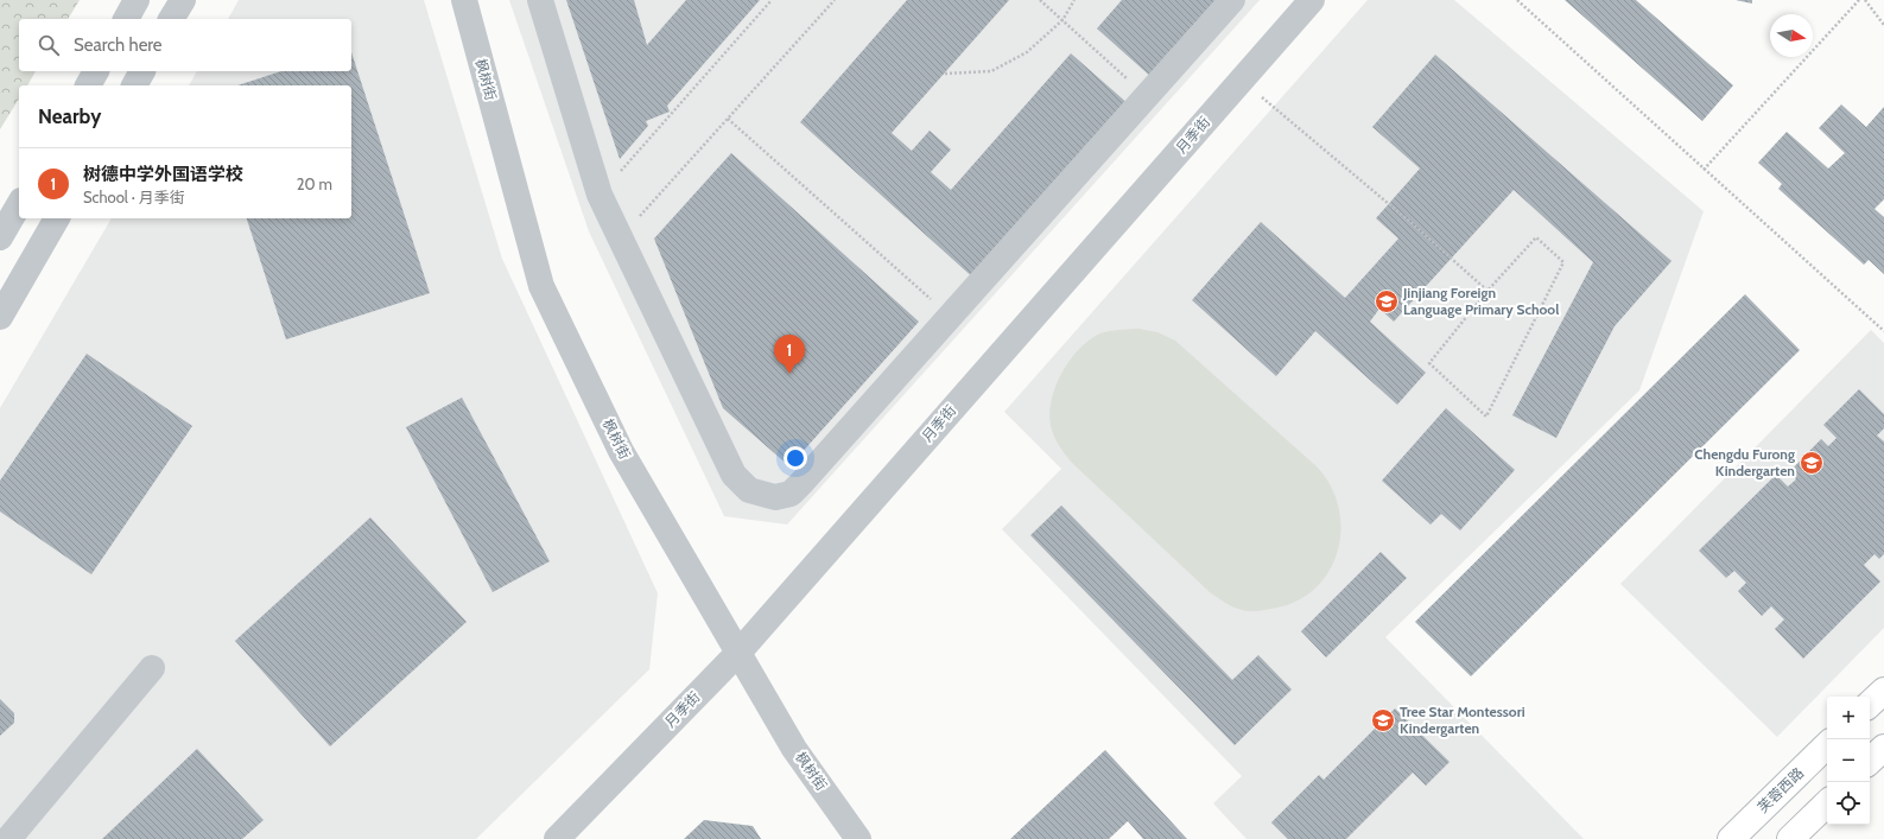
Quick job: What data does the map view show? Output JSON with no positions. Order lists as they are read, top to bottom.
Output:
{
  "streets": {
    "main road": ["芙蓉西路"],
    "street": ["枫树街", "月季街"]
  },
  "crossings": [
    ["枫树街", "月季街"]
  ],
  "places": {
    "school or university": ["Jinjiang Foreign Language Primary School", "Chengdu Furong Kindergarten", "Tree Star Montessori Kindergarten"]
  },
  "north": "right",
  "page": {
    "search": "Search here",
    "heading": "Nearby",
    "list": [
      {
        "mark": "1",
        "name": "树德中学外国语学校",
        "note": "School · 月季街",
        "value": "20 m"
      }
    ],
    "pins": "1",
    "map_buttons": ["+", "−"]
  }
}
